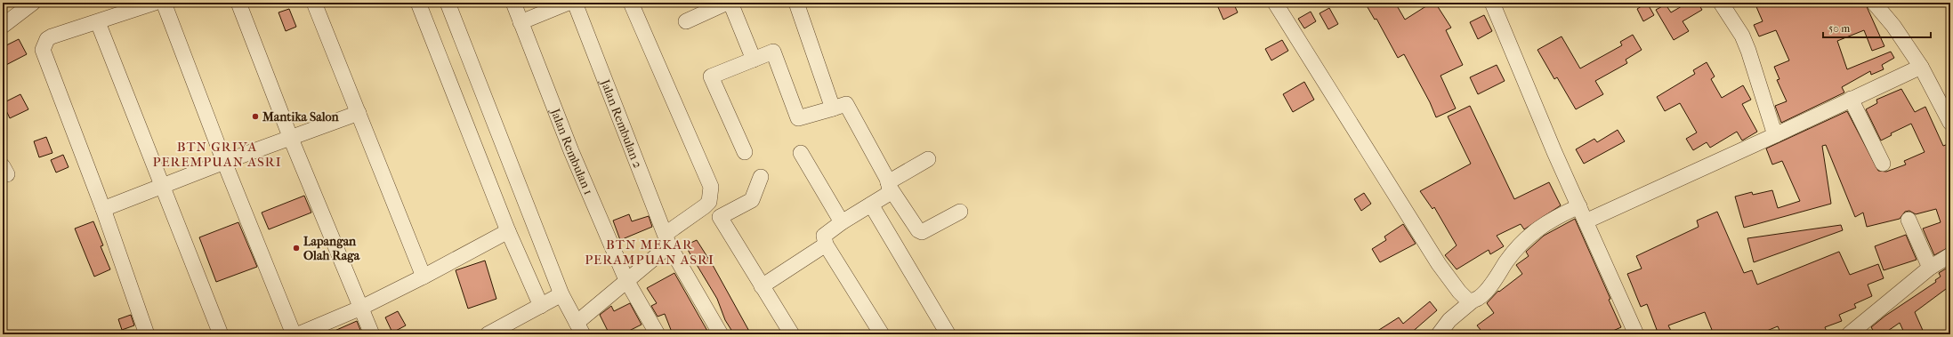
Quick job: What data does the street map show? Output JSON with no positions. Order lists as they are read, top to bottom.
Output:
{
  "streets": {
    "street": ["Jalan Rembulan 2", "Jalan Rembulan 1"]
  },
  "districts": ["BTN GRIYA PEREMPUAN ASRI", "BTN MEKAR PERAMPUAN ASRI"],
  "places": ["Mantika Salon", "Lapangan Olah Raga"],
  "scale_bar": "50 m"
}
